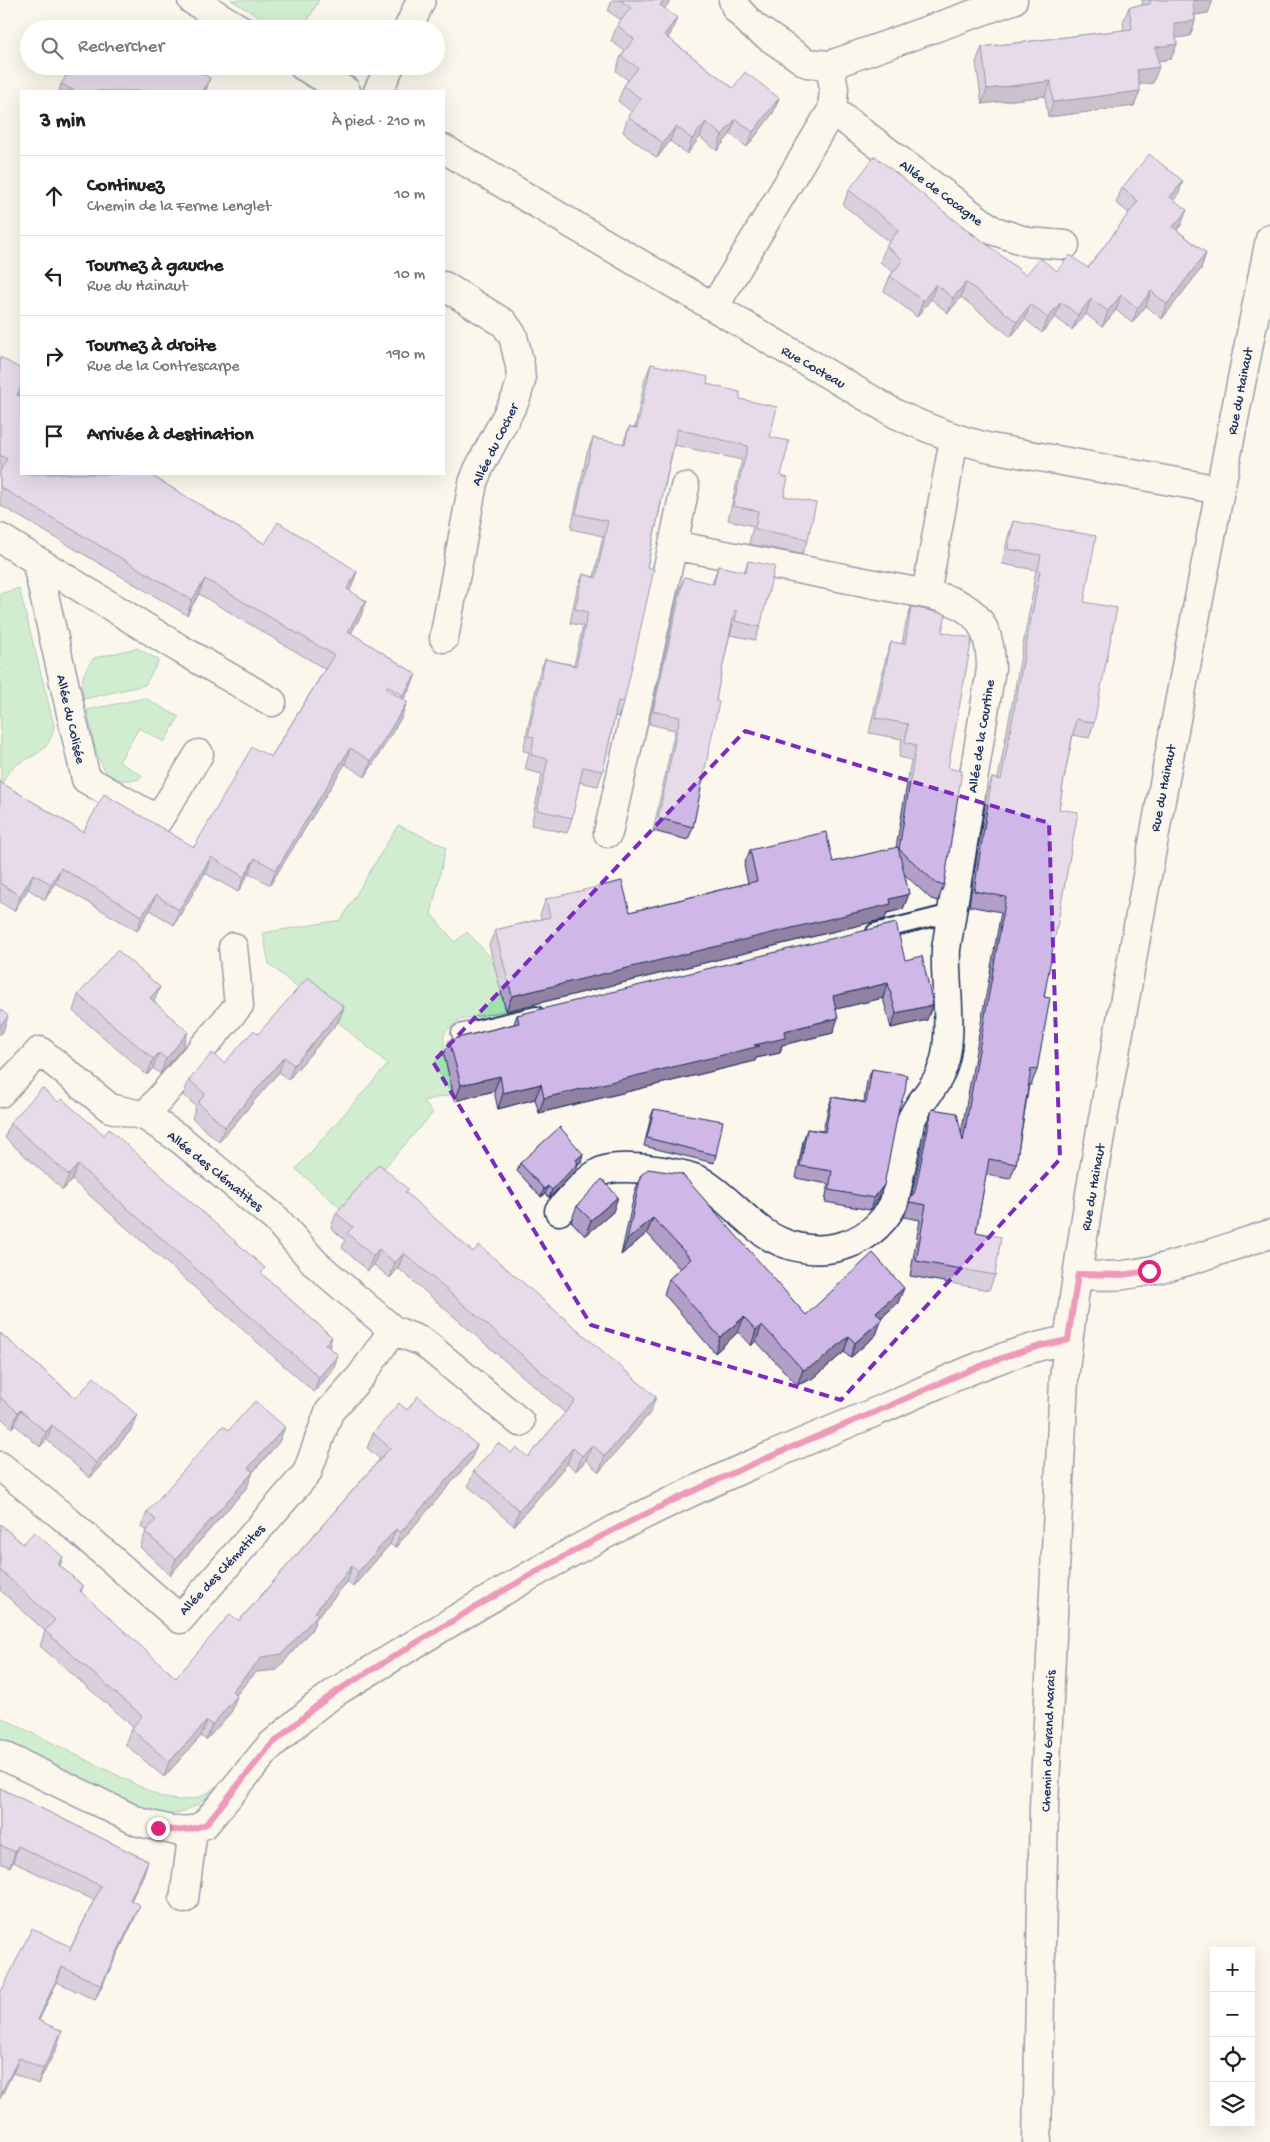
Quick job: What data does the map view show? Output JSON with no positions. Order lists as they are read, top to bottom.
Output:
{
  "streets": {
    "street": [
      "Allée de Cocagne",
      "Rue Cocteau",
      "Rue du Hainaut",
      "Allée du Cocher",
      "Allée du Colisée",
      "Allée de la Courtine",
      "Allée des Clématites",
      "Chemin du Grand Marais"
    ]
  },
  "crossings": [
    ["Rue Cocteau", "Rue du Hainaut"],
    ["Rue du Hainaut", "Chemin du Grand Marais"]
  ],
  "page": {
    "search": "Rechercher",
    "heading": ["3 min", "À pied · 210 m"],
    "list": [
      ["Continuez", "Chemin de la Ferme Lenglet", "10 m"],
      ["Tournez à gauche", "Rue du Hainaut", "10 m"],
      ["Tournez à droite", "Rue de la Contrescarpe", "190 m"],
      "Arrivée à destination"
    ],
    "map_buttons": ["+", "−"]
  }
}
